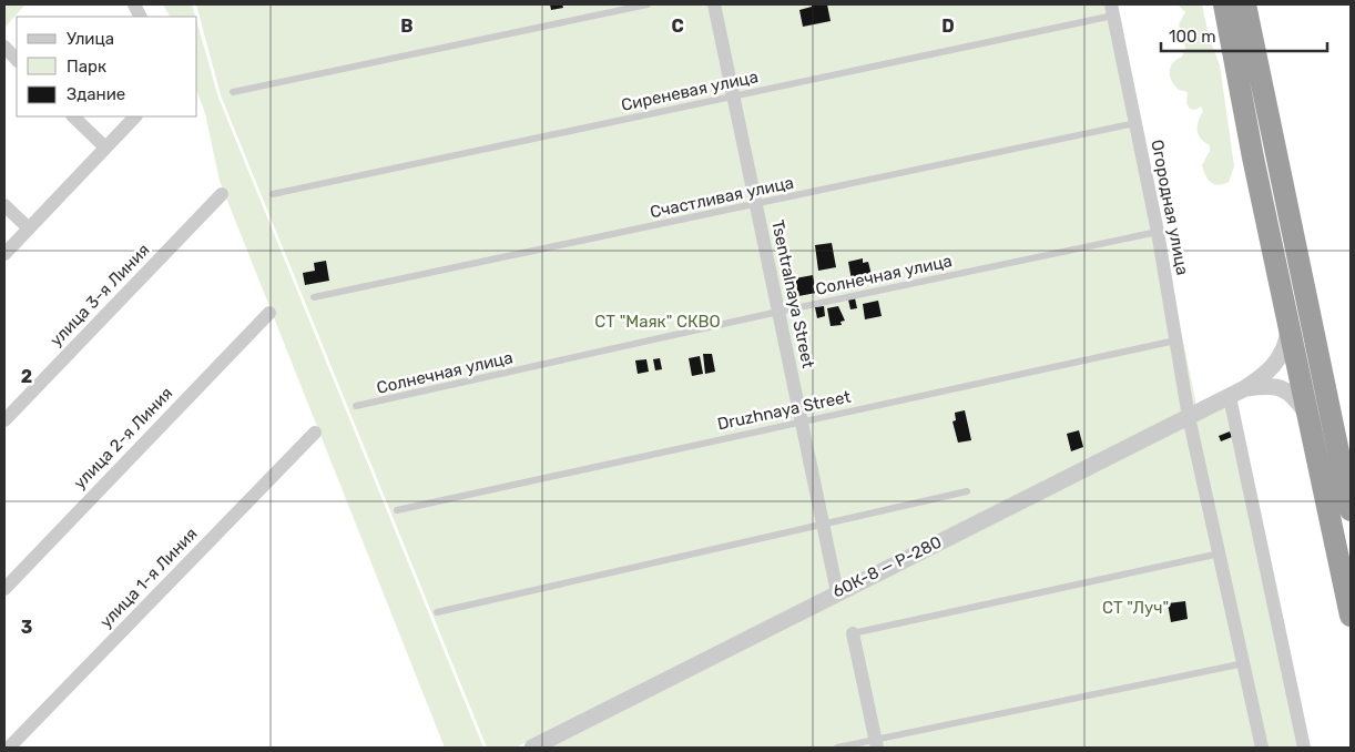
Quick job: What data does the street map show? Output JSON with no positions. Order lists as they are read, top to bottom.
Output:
{
  "streets": {
    "street": [
      "Огородная улица",
      "Tsentralnaya Street",
      "улица 3-я Линия",
      "улица 2-я Линия",
      "60К-8 — Р-280",
      "улица 1-я Линия"
    ],
    "lane": [
      "Сиреневая улица",
      "Счастливая улица",
      "Солнечная улица",
      "Druzhnaya Street"
    ]
  },
  "crossings": [
    ["Сиреневая улица", "Огородная улица"],
    ["Сиреневая улица", "Tsentralnaya Street"],
    ["Счастливая улица", "Огородная улица"],
    ["Счастливая улица", "Tsentralnaya Street"],
    ["Огородная улица", "Солнечная улица"],
    ["Огородная улица", "Druzhnaya Street"],
    ["Огородная улица", "60К-8 — Р-280"],
    ["Солнечная улица", "Tsentralnaya Street"],
    ["Tsentralnaya Street", "Druzhnaya Street"],
    ["Tsentralnaya Street", "60К-8 — Р-280"]
  ],
  "parks": ["СТ \"Маяк\" СКВО", "СТ \"Луч\""],
  "legend": ["Улица", "Парк", "Здание"],
  "scale_bar": "100 m",
  "grid": {
    "columns": ["B", "C", "D"],
    "rows": ["2", "3"]
  }
}
